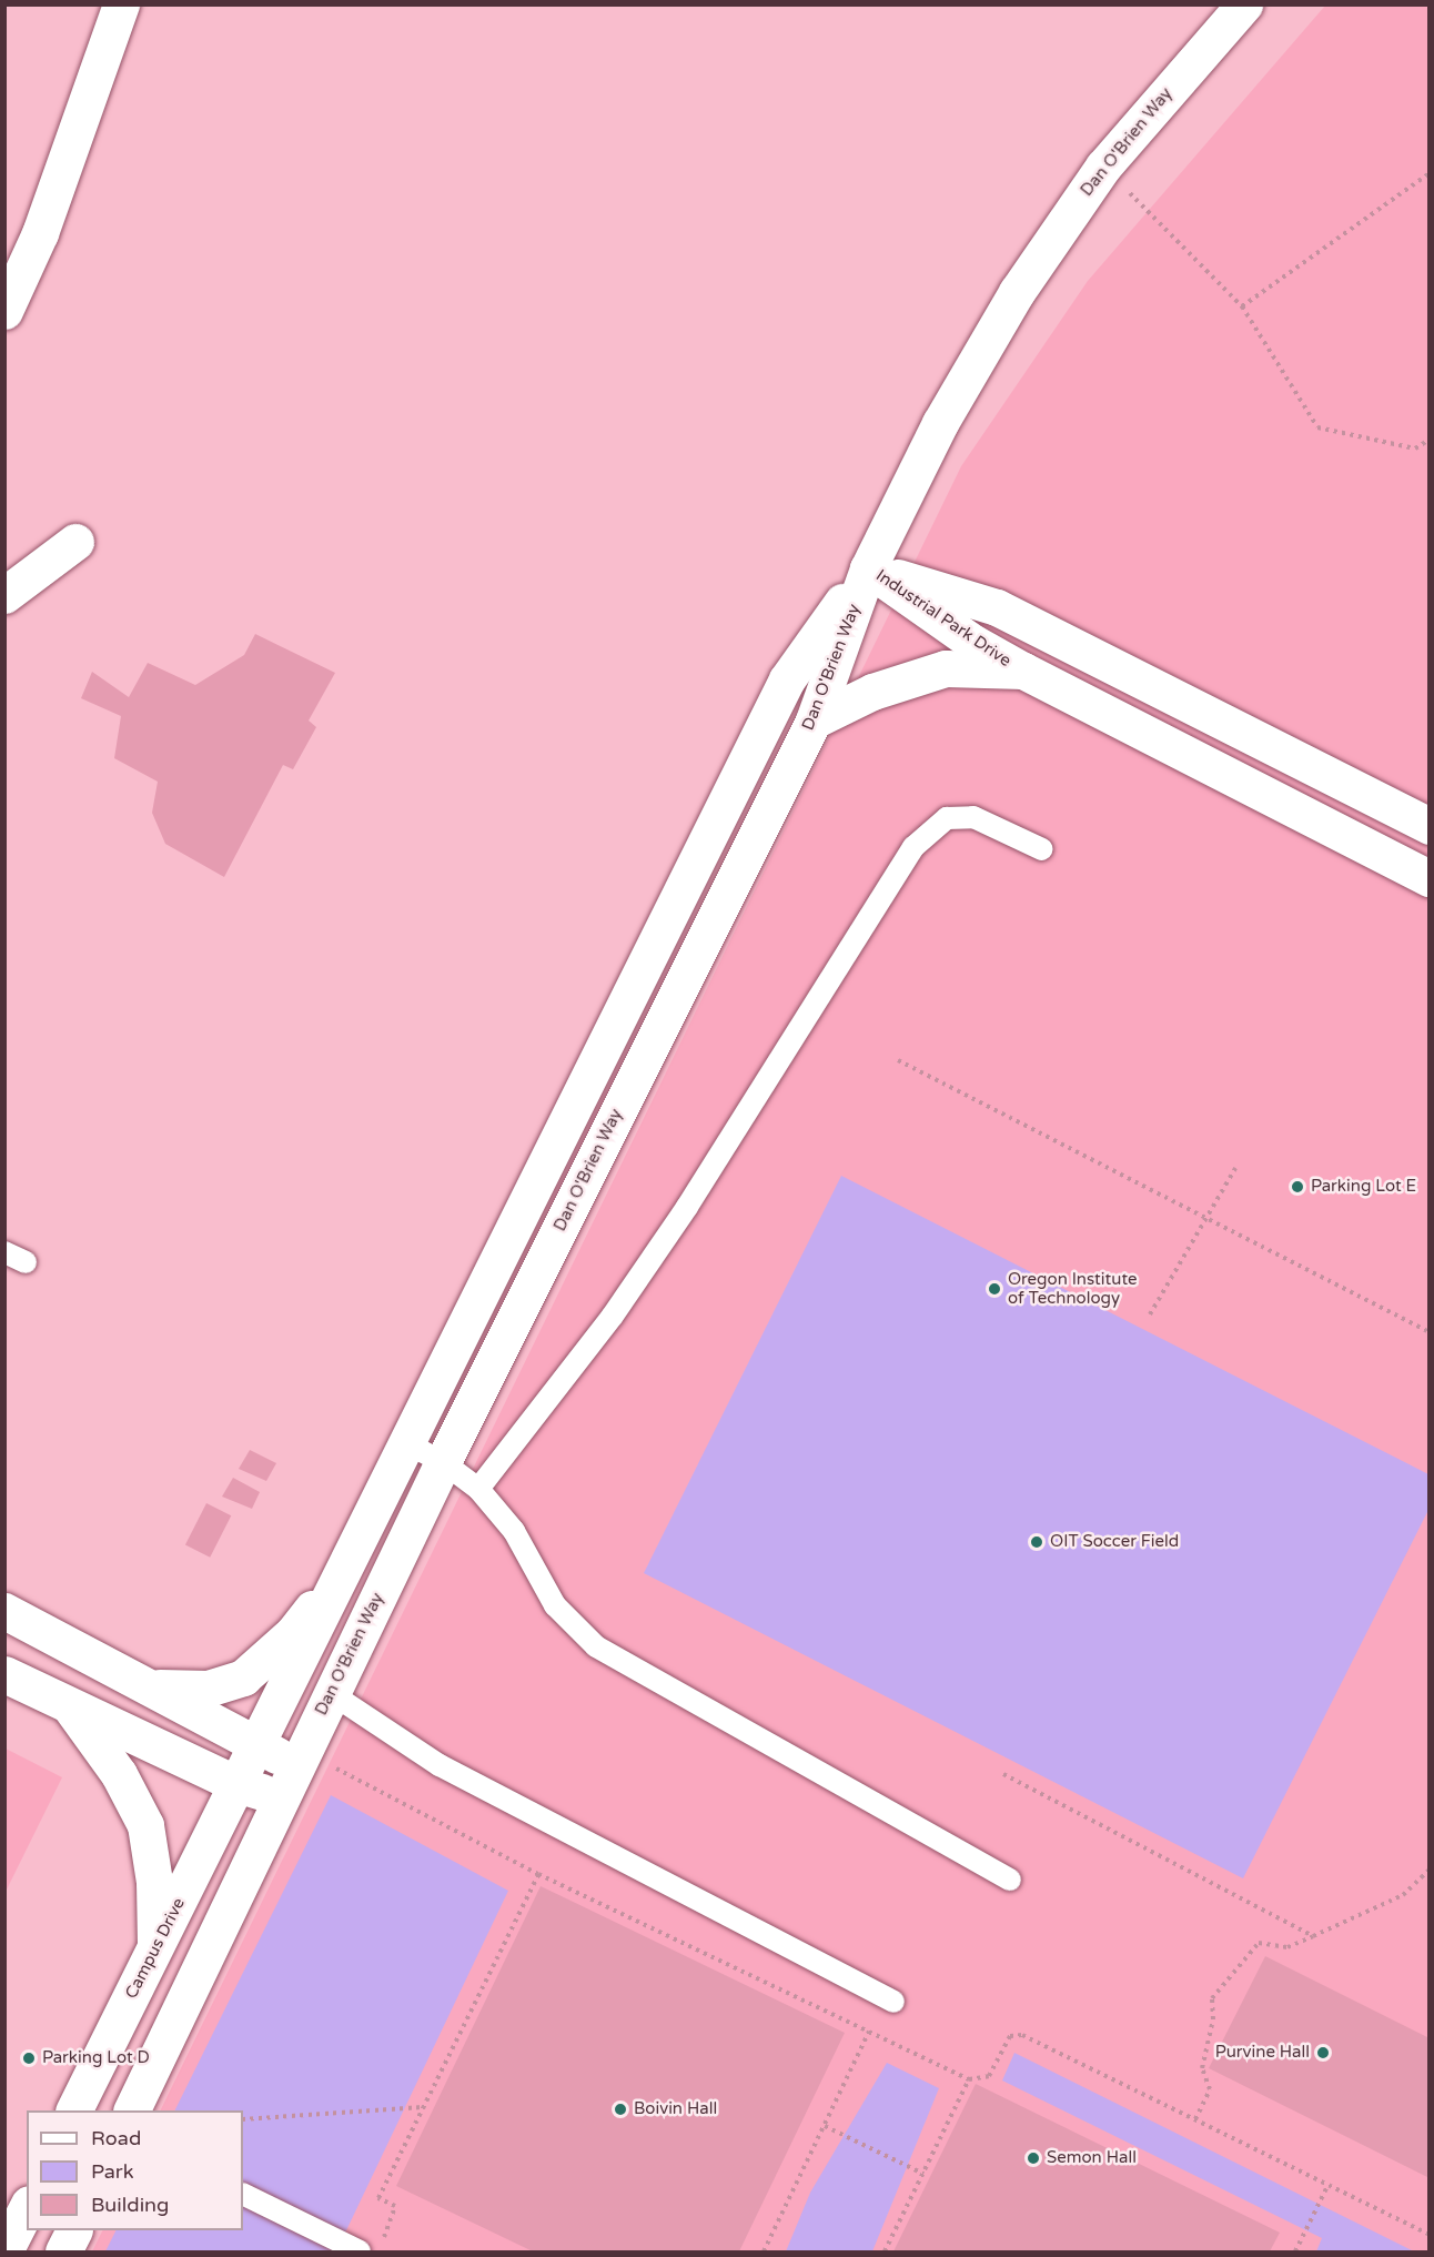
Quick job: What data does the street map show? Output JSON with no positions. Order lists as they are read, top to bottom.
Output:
{
  "streets": {
    "street": ["Dan O'Brien Way", "Industrial Park Drive", "Campus Drive"]
  },
  "crossings": [
    ["Dan O'Brien Way", "Industrial Park Drive"],
    ["Dan O'Brien Way", "Campus Drive"]
  ],
  "places": [
    "Parking Lot E",
    "Oregon Institute of Technology",
    "OIT Soccer Field",
    "Purvine Hall",
    "Parking Lot D",
    "Boivin Hall",
    "Semon Hall"
  ],
  "legend": ["Road", "Park", "Building"]
}
